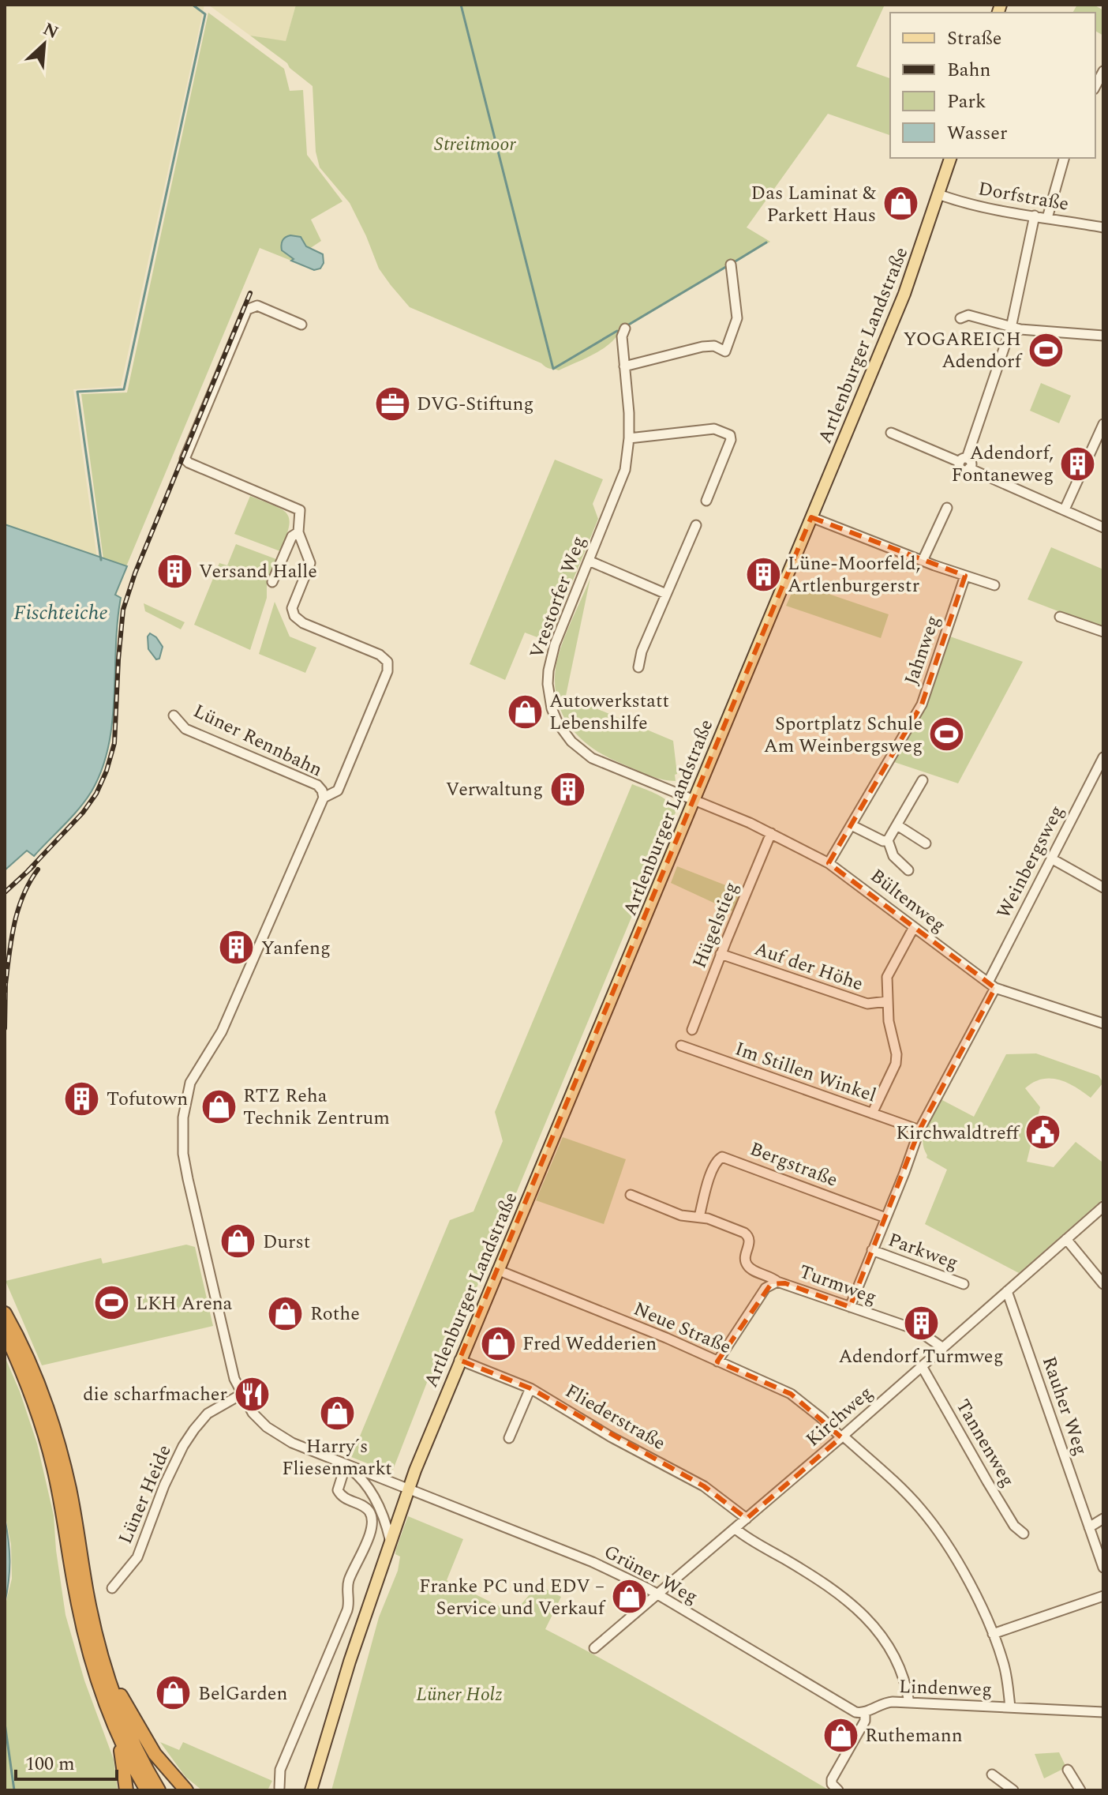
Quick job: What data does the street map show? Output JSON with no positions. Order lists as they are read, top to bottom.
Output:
{
  "streets": {
    "main road": ["Artlenburger Landstraße"],
    "street": [
      "Dorfstraße",
      "Vrestorfer Weg",
      "Jahnweg",
      "Lüner Rennbahn",
      "Weinbergsweg",
      "Bültenweg",
      "Hügelstieg",
      "Auf der Höhe",
      "Im Stillen Winkel",
      "Bergstraße",
      "Parkweg",
      "Turmweg",
      "Neue Straße",
      "Rauher Weg",
      "Kirchweg",
      "Fliederstraße",
      "Tannenweg",
      "Lüner Heide",
      "Grüner Weg",
      "Lindenweg"
    ]
  },
  "crossings": [
    ["Dorfstraße", "Artlenburger Landstraße"],
    ["Artlenburger Landstraße", "Vrestorfer Weg"],
    ["Artlenburger Landstraße", "Lüner Rennbahn"],
    ["Artlenburger Landstraße", "Bültenweg"],
    ["Artlenburger Landstraße", "Neue Straße"],
    ["Artlenburger Landstraße", "Fliederstraße"],
    ["Artlenburger Landstraße", "Grüner Weg"],
    ["Vrestorfer Weg", "Bültenweg"],
    ["Jahnweg", "Bültenweg"],
    ["Lüner Rennbahn", "Lüner Heide"],
    ["Lüner Rennbahn", "Grüner Weg"],
    ["Weinbergsweg", "Bültenweg"],
    ["Weinbergsweg", "Im Stillen Winkel"],
    ["Weinbergsweg", "Bergstraße"],
    ["Weinbergsweg", "Parkweg"],
    ["Weinbergsweg", "Turmweg"],
    ["Bültenweg", "Hügelstieg"],
    ["Hügelstieg", "Auf der Höhe"],
    ["Turmweg", "Neue Straße"],
    ["Turmweg", "Kirchweg"],
    ["Neue Straße", "Kirchweg"],
    ["Neue Straße", "Lindenweg"],
    ["Rauher Weg", "Kirchweg"],
    ["Kirchweg", "Fliederstraße"],
    ["Kirchweg", "Tannenweg"],
    ["Kirchweg", "Grüner Weg"],
    ["Grüner Weg", "Lindenweg"]
  ],
  "water": ["Fischteiche"],
  "parks": ["Streitmoor", "Lüner Holz"],
  "places": {
    "shop": [
      "Das Laminat & Parkett Haus",
      "Autowerkstatt Lebenshilfe",
      "RTZ Reha Technik Zentrum",
      "Durst",
      "Rothe",
      "Fred Wedderien",
      "Harry´s Fliesenmarkt",
      "Franke PC und EDV – Service und Verkauf",
      "BelGarden",
      "Ruthemann"
    ],
    "sports": ["YOGAREICH Adendorf", "Sportplatz Schule Am Weinbergsweg", "LKH Arena"],
    "office": ["DVG-Stiftung"],
    "building": [
      "Adendorf, Fontaneweg",
      "Versand Halle",
      "Lüne-Moorfeld, Artlenburgerstr",
      "Verwaltung",
      "Yanfeng",
      "Tofutown",
      "Adendorf Turmweg"
    ],
    "public building": ["Kirchwaldtreff"],
    "restaurant": ["die scharfmacher"]
  },
  "legend": [
    "Straße",
    "Bahn",
    "Park",
    "Wasser"
  ],
  "scale_bar": "100 m",
  "north": "top right"
}
